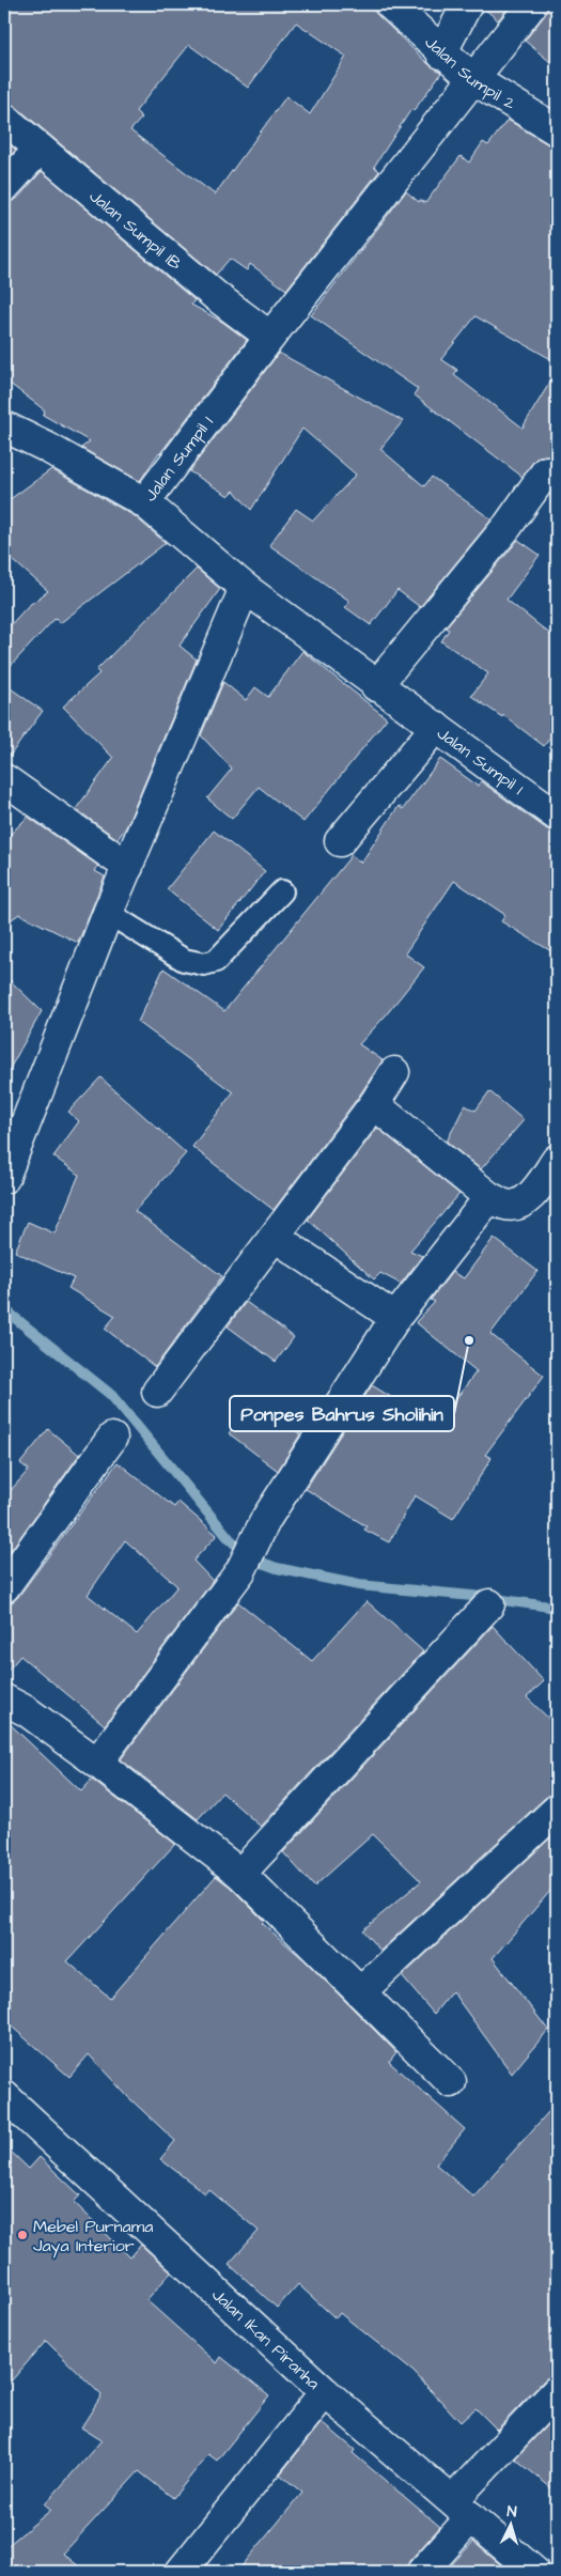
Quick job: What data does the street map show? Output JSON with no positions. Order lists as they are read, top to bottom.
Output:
{
  "streets": {
    "street": [
      "Jalan Sumpil 2",
      "Jalan Sumpil 1B",
      "Jalan Sumpil 1",
      "Jalan Ikan Piranha"
    ]
  },
  "crossings": [
    ["Jalan Sumpil 2", "Jalan Sumpil 1"],
    ["Jalan Sumpil 1B", "Jalan Sumpil 1"]
  ],
  "places": ["Ponpes Bahrus Sholihin", "Mebel Purnama Jaya Interior"],
  "north": "top"
}
